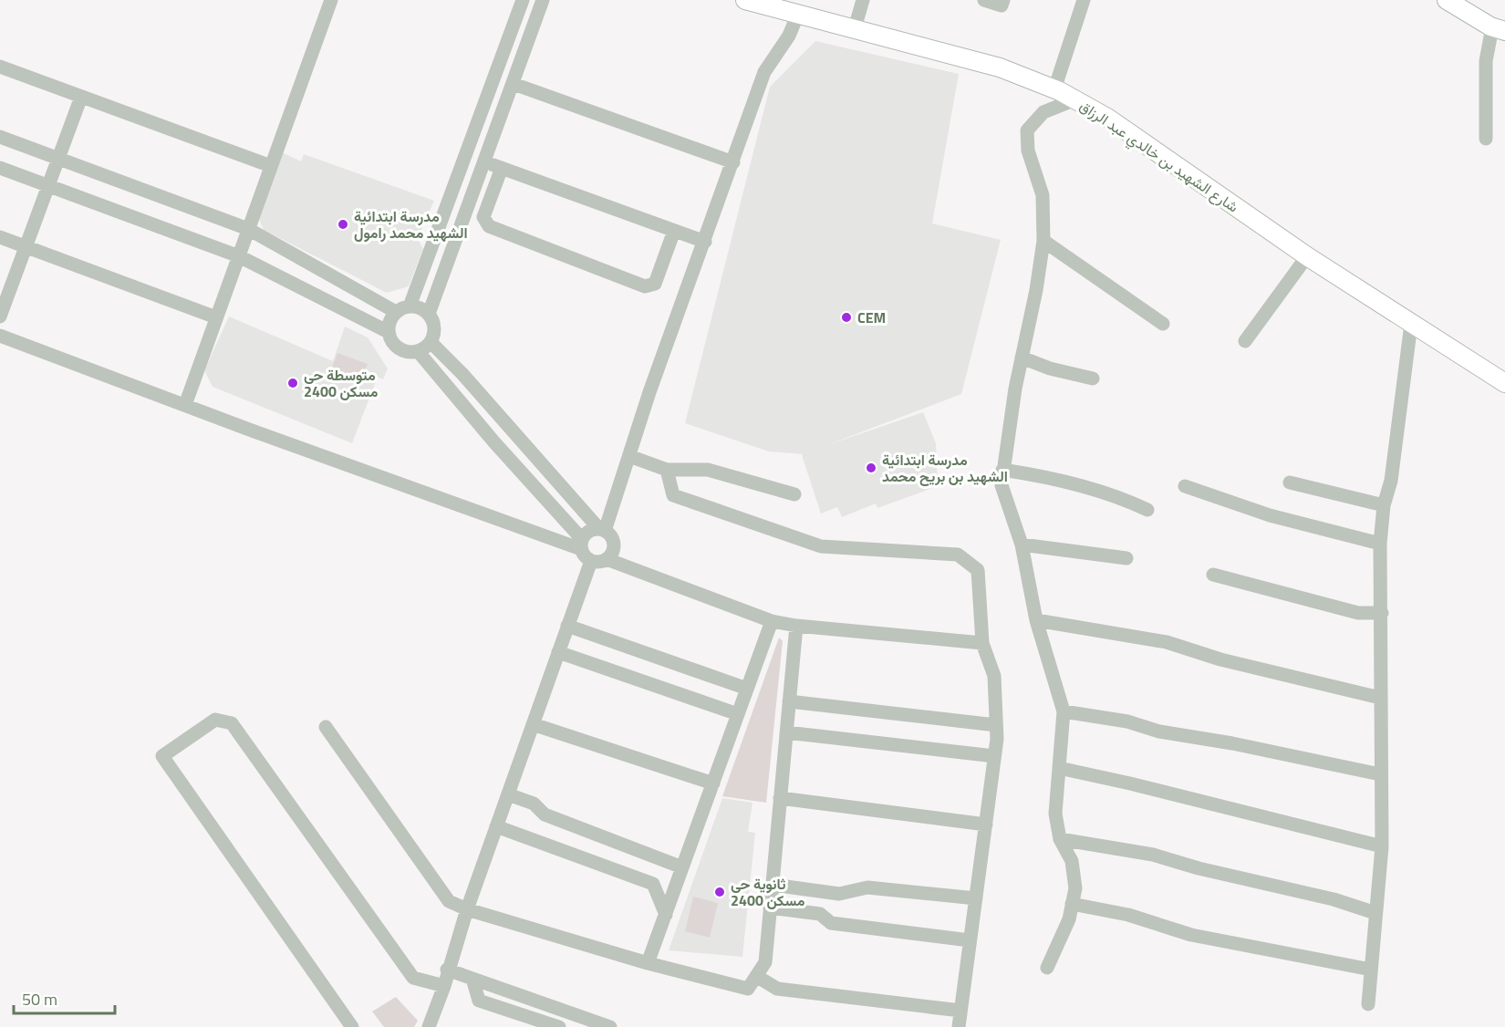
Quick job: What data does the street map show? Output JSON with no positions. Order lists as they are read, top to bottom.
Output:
{
  "streets": {
    "main road": ["شارع الشهيد بن خالدي عبد الرزاق"]
  },
  "places": [
    "مدرسة ابتدائية الشهيد محمد رامول",
    "CEM",
    "متوسطة حي 2400 مسكن",
    "مدرسة ابتدائية الشهيد بن بريح محمد",
    "ثانوية حي 2400 مسكن"
  ],
  "scale_bar": "50 m"
}
